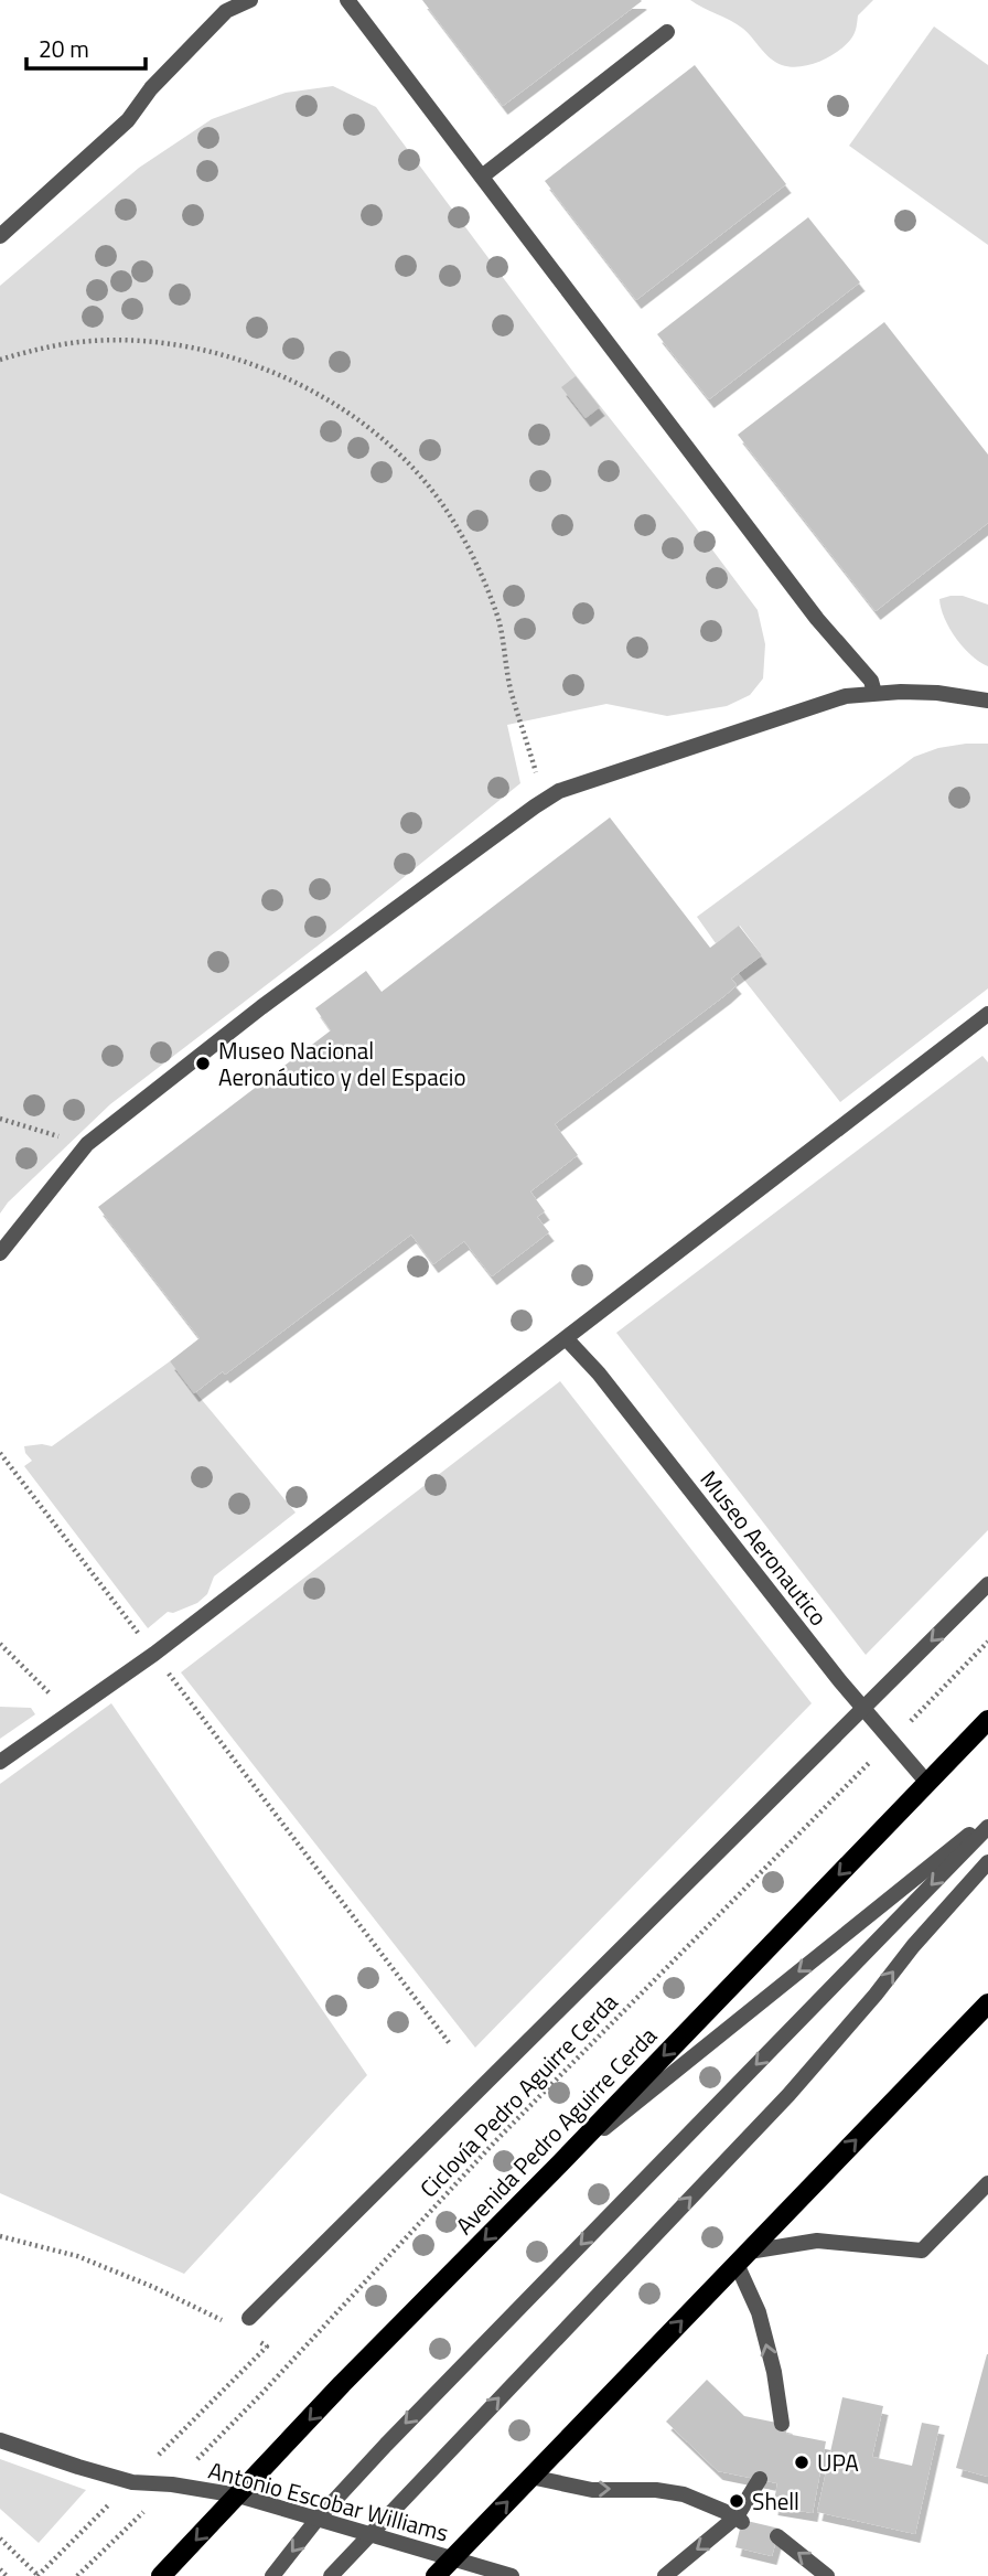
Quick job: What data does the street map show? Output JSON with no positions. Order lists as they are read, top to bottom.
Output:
{
  "streets": {
    "main road": ["Avenida Pedro Aguirre Cerda"],
    "street": ["Museo Aeronautico", "Antonio Escobar Williams"],
    "path": ["Ciclovía Pedro Aguirre Cerda"]
  },
  "crossings": [
    ["Museo Aeronautico", "Ciclovía Pedro Aguirre Cerda"],
    ["Museo Aeronautico", "Avenida Pedro Aguirre Cerda"],
    ["Ciclovía Pedro Aguirre Cerda", "Antonio Escobar Williams"],
    ["Avenida Pedro Aguirre Cerda", "Antonio Escobar Williams"]
  ],
  "one_way": ["Avenida Pedro Aguirre Cerda"],
  "places": ["Museo Nacional Aeronáutico y del Espacio", "UPA", "Shell"],
  "scale_bar": "20 m"
}
